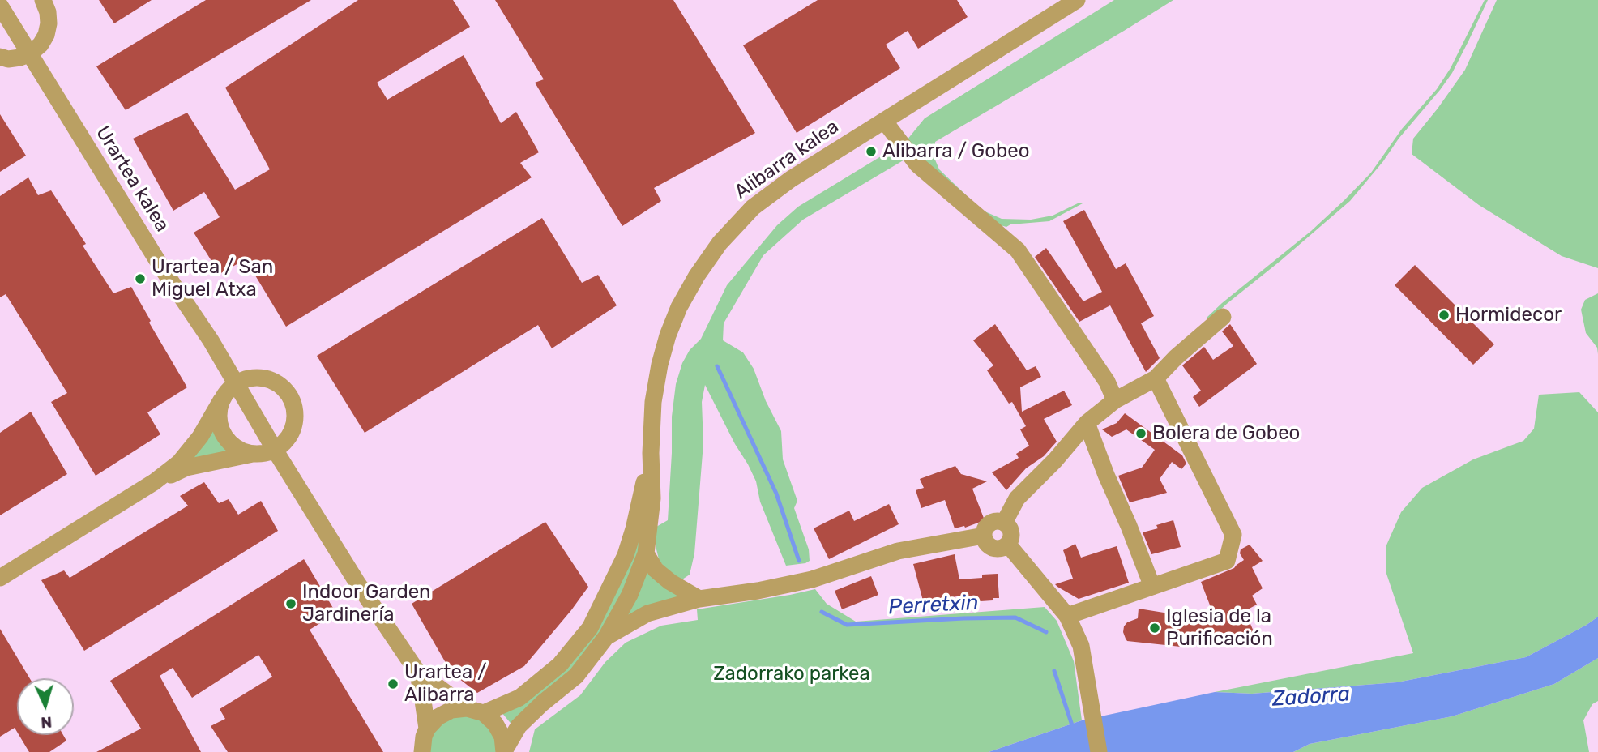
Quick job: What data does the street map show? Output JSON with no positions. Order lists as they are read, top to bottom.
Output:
{
  "streets": {
    "street": ["Alibarra kalea", "Urartea kalea"]
  },
  "water": ["Perretxin", "Zadorra"],
  "parks": ["Zadorrako parkea"],
  "places": [
    "Alibarra / Gobeo",
    "Urartea / San Miguel Atxa",
    "Hormidecor",
    "Bolera de Gobeo",
    "Indoor Garden Jardinería",
    "Iglesia de la Purificación",
    "Urartea / Alibarra"
  ],
  "north": "bottom"
}
